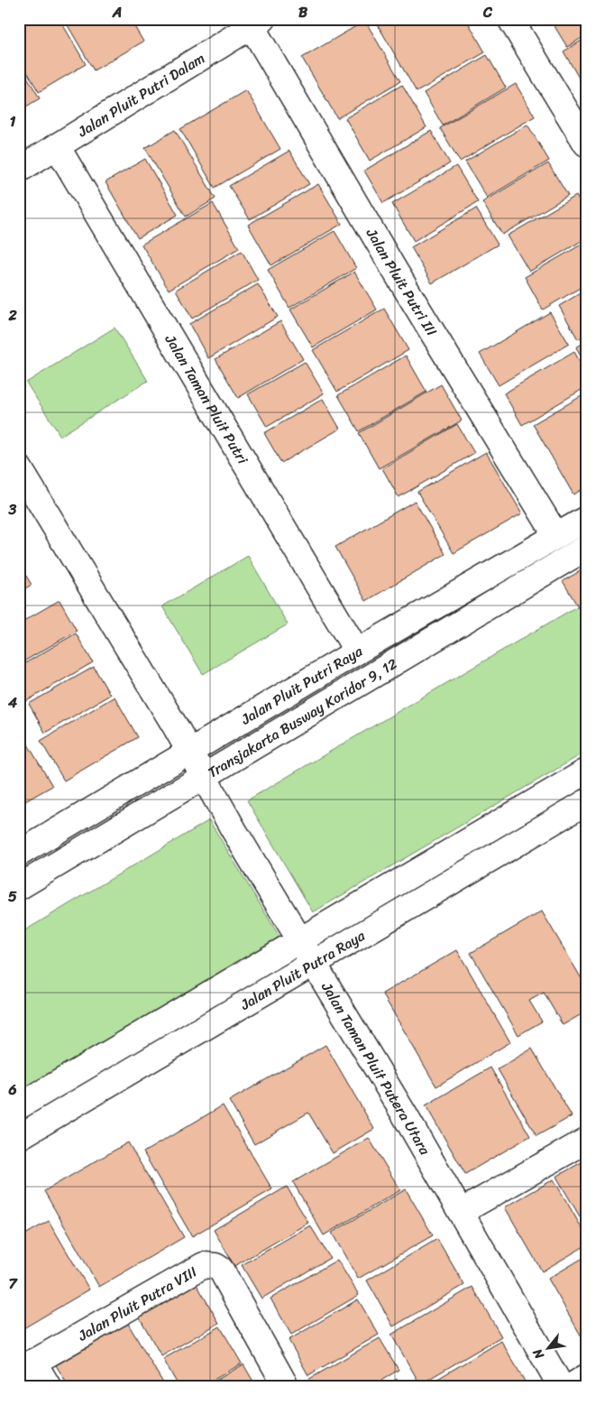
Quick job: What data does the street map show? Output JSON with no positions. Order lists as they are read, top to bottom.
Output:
{
  "streets": {
    "street": [
      "Jalan Pluit Putri Dalam",
      "Jalan Pluit Putri III",
      "Jalan Taman Pluit Putri",
      "Jalan Pluit Putri Raya",
      "Transjakarta Busway Koridor 9, 12",
      "Jalan Pluit Putra Raya",
      "Jalan Taman Pluit Putera Utara",
      "Jalan Pluit Putra VIII"
    ]
  },
  "crossings": [
    ["Jalan Pluit Putri Dalam", "Jalan Pluit Putri III"],
    ["Jalan Pluit Putri Dalam", "Jalan Taman Pluit Putri"],
    ["Jalan Pluit Putri III", "Jalan Pluit Putri Raya"],
    ["Jalan Taman Pluit Putri", "Jalan Pluit Putri Raya"],
    ["Jalan Pluit Putri Raya", "Jalan Taman Pluit Putera Utara"],
    ["Transjakarta Busway Koridor 9, 12", "Jalan Taman Pluit Putera Utara"],
    ["Jalan Pluit Putra Raya", "Jalan Taman Pluit Putera Utara"]
  ],
  "north": "bottom left",
  "grid": {
    "columns": ["A", "B", "C"],
    "rows": [
      "1",
      "2",
      "3",
      "4",
      "5",
      "6",
      "7"
    ]
  }
}
